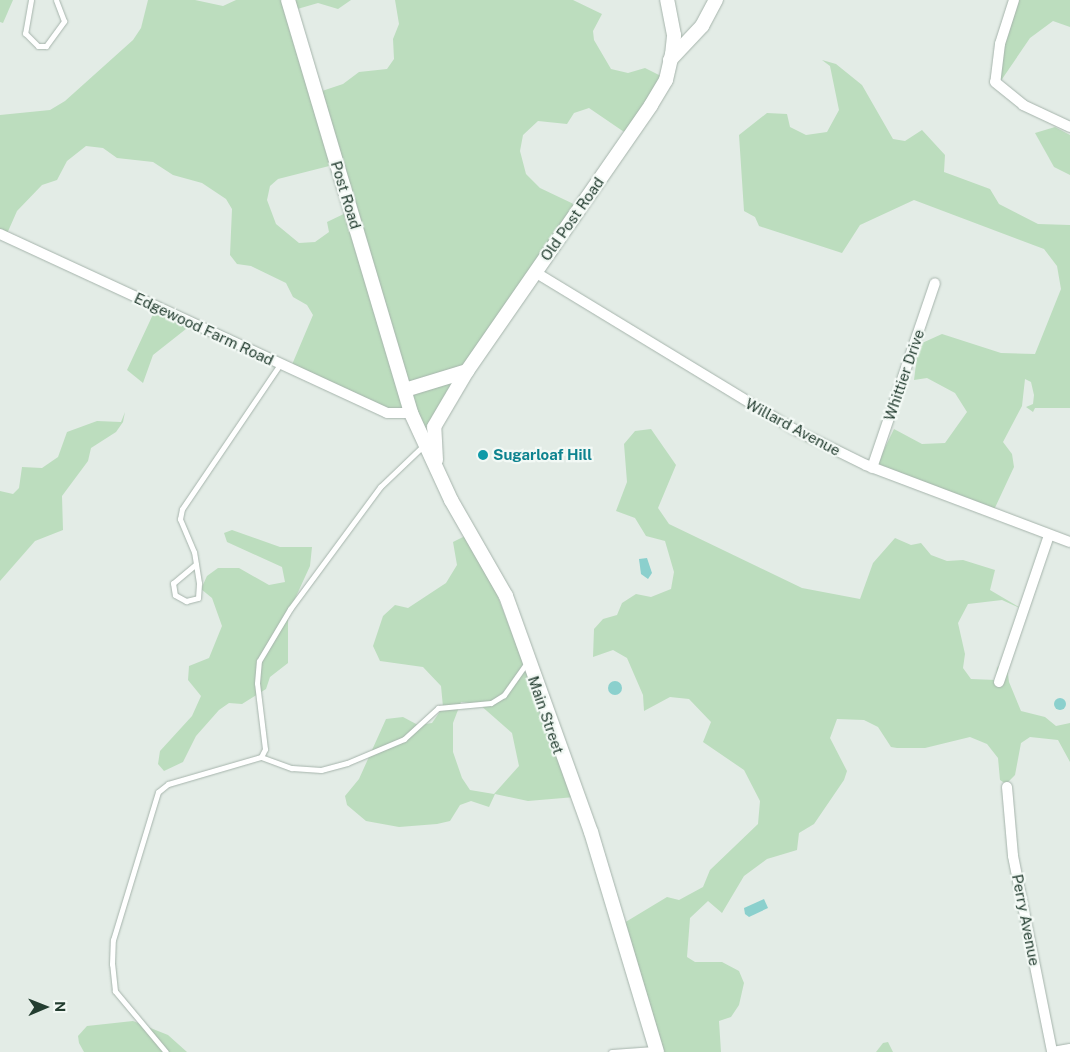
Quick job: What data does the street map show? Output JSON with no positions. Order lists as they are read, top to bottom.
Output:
{
  "streets": {
    "main road": ["Post Road", "Old Post Road", "Main Street"],
    "street": [
      "Edgewood Farm Road",
      "Whittier Drive",
      "Willard Avenue",
      "Perry Avenue"
    ]
  },
  "crossings": [
    ["Post Road", "Main Street"],
    ["Old Post Road", "Willard Avenue"],
    ["Old Post Road", "Main Street"],
    ["Edgewood Farm Road", "Main Street"],
    ["Whittier Drive", "Willard Avenue"]
  ],
  "places": ["Sugarloaf Hill"],
  "north": "right"
}
